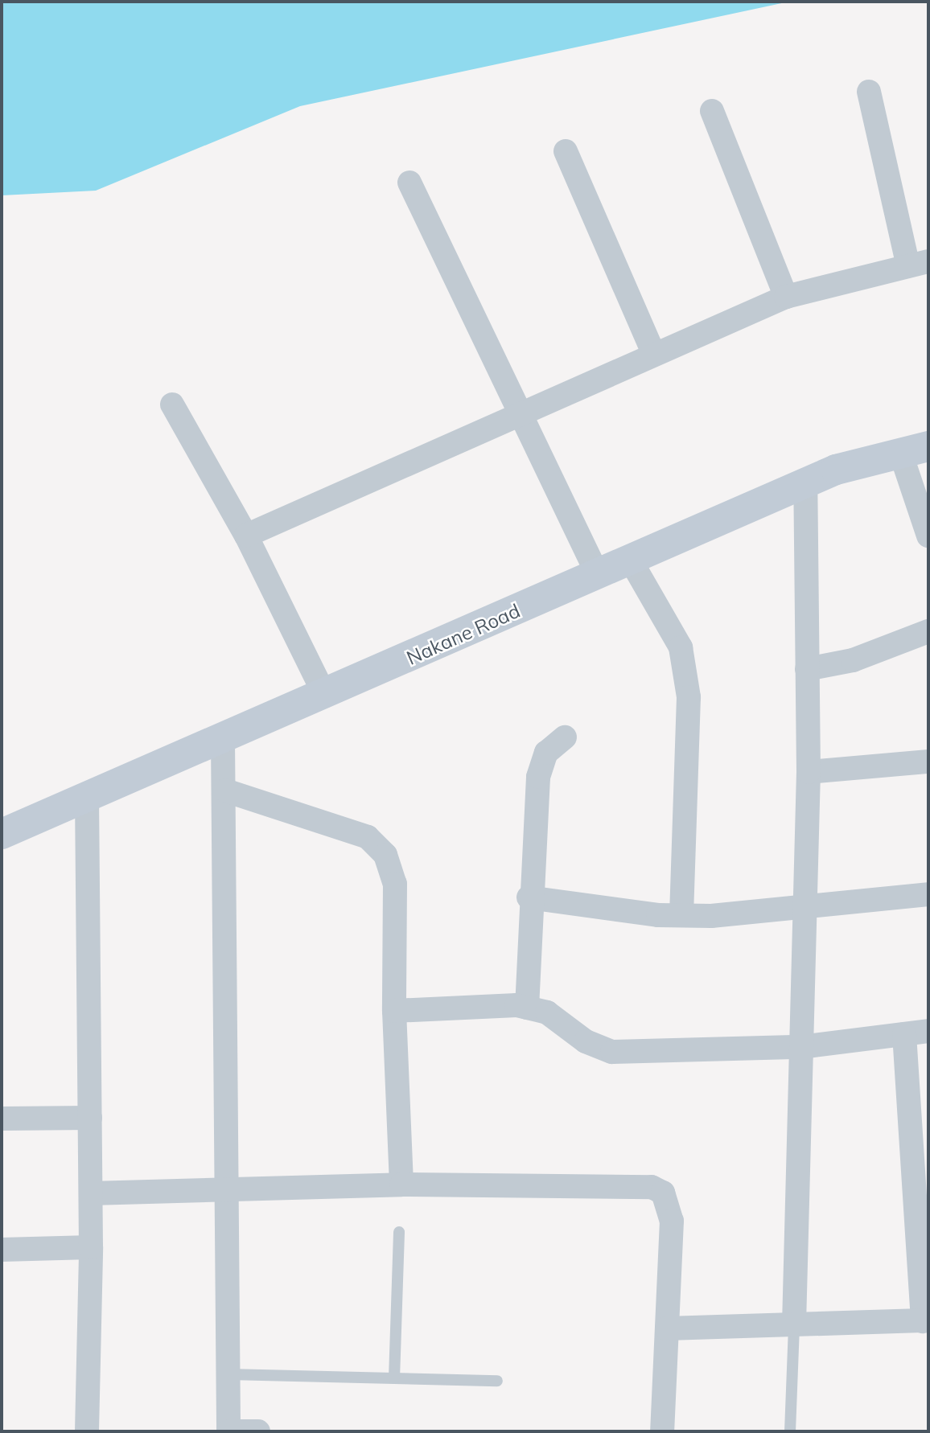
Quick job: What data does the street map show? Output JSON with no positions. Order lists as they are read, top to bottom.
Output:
{
  "streets": {
    "street": ["Nakane Road"]
  }
}
